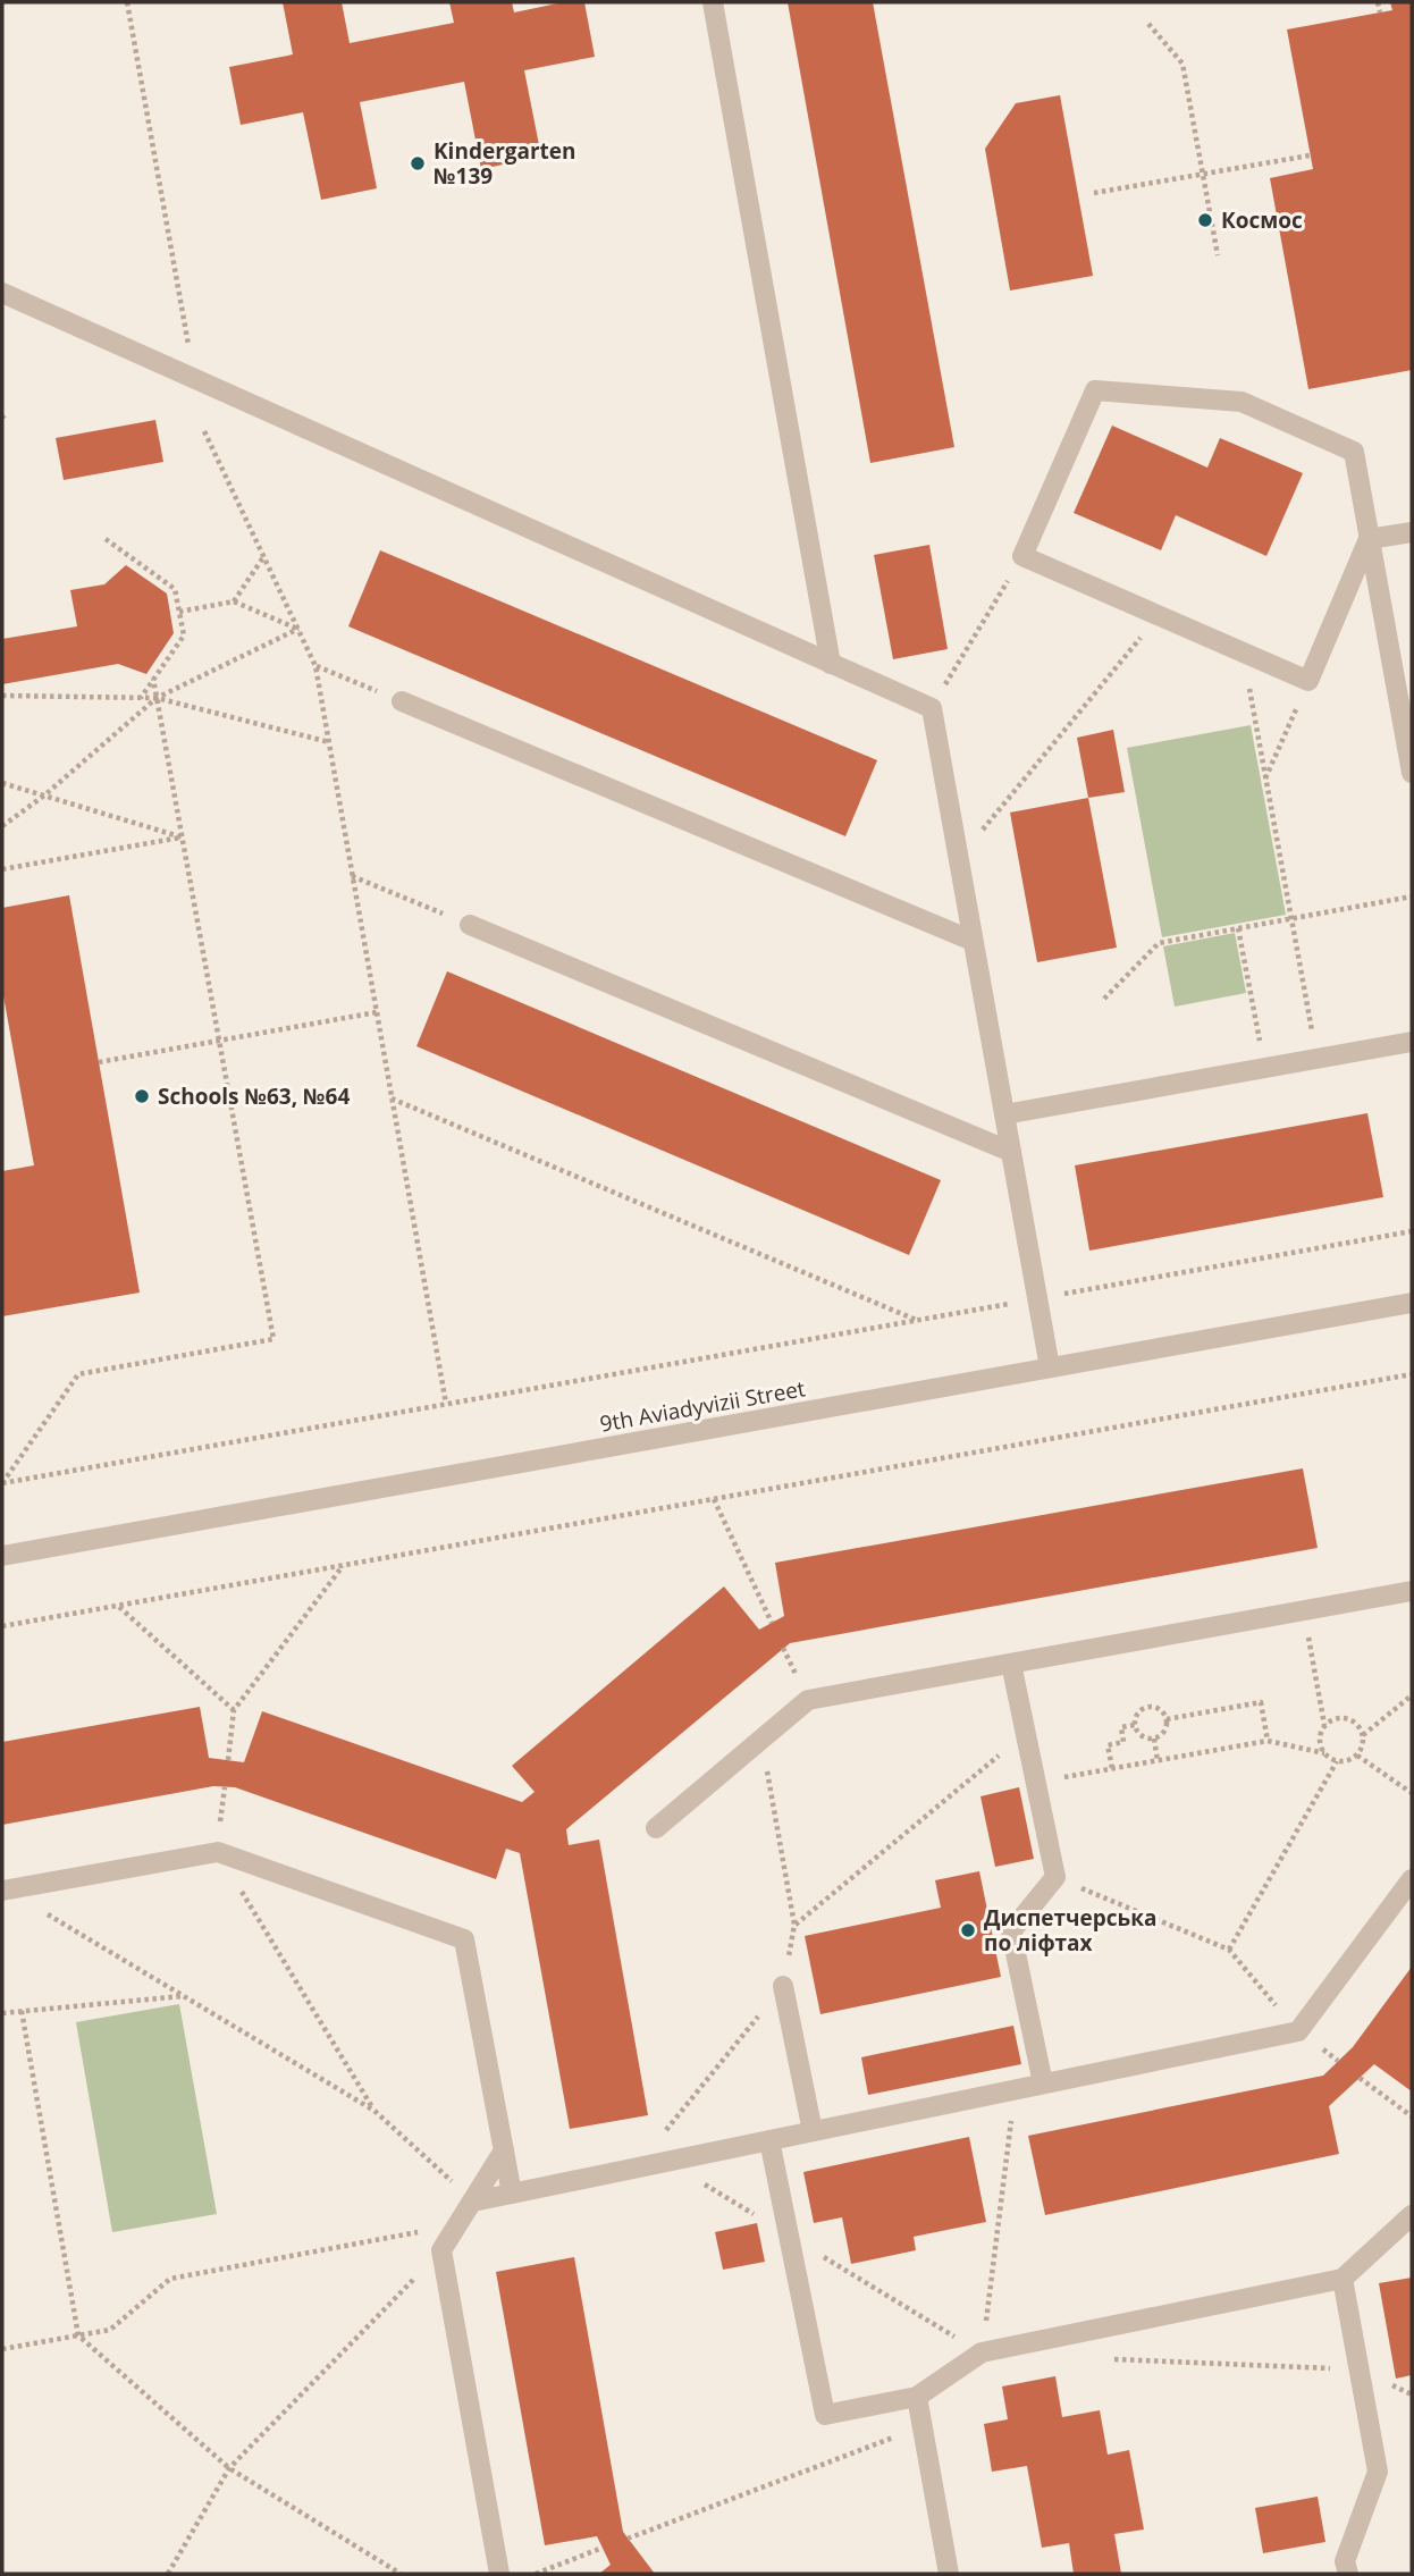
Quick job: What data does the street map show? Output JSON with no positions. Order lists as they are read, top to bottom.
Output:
{
  "streets": {
    "street": ["9th Aviadyvizii Street"]
  },
  "places": [
    "Kindergarten №139",
    "Космос",
    "Schools №63, №64",
    "Диспетчерська по ліфтах"
  ]
}
